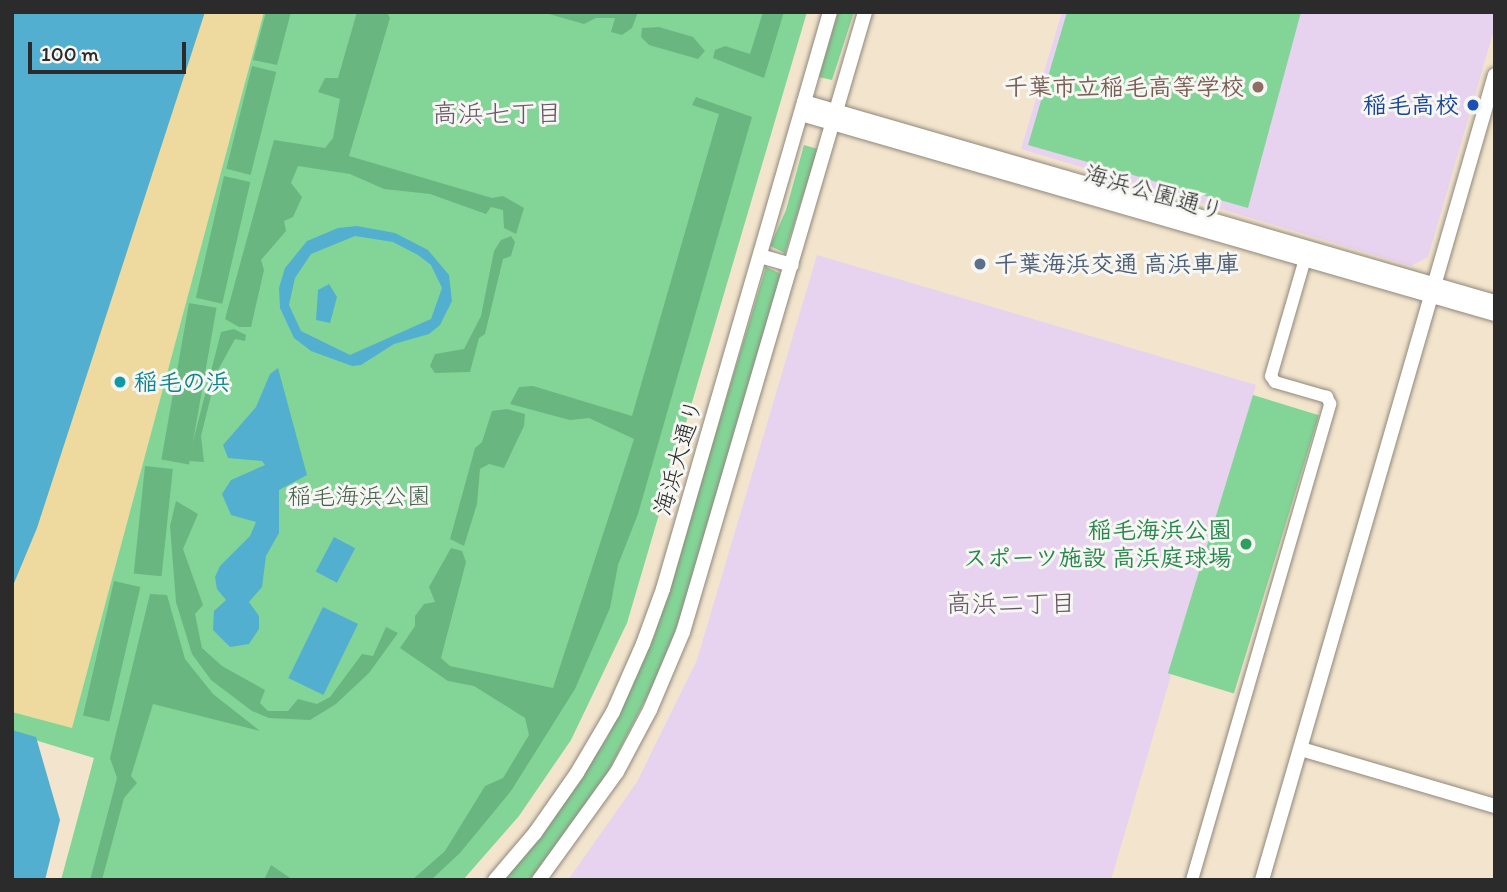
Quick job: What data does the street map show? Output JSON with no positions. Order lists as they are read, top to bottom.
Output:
{
  "streets": {
    "street": ["海浜公園通り", "海浜大通り"]
  },
  "crossings": [
    ["海浜公園通り", "海浜大通り"]
  ],
  "districts": ["高浜七丁目", "高浜二丁目"],
  "parks": ["稲毛海浜公園"],
  "places": [
    "千葉市立稲毛高等学校",
    "稲毛高校",
    "千葉海浜交通 高浜車庫",
    "稲毛の浜",
    "稲毛海浜公園 スポーツ施設 高浜庭球場"
  ],
  "scale_bar": "100 m"
}
